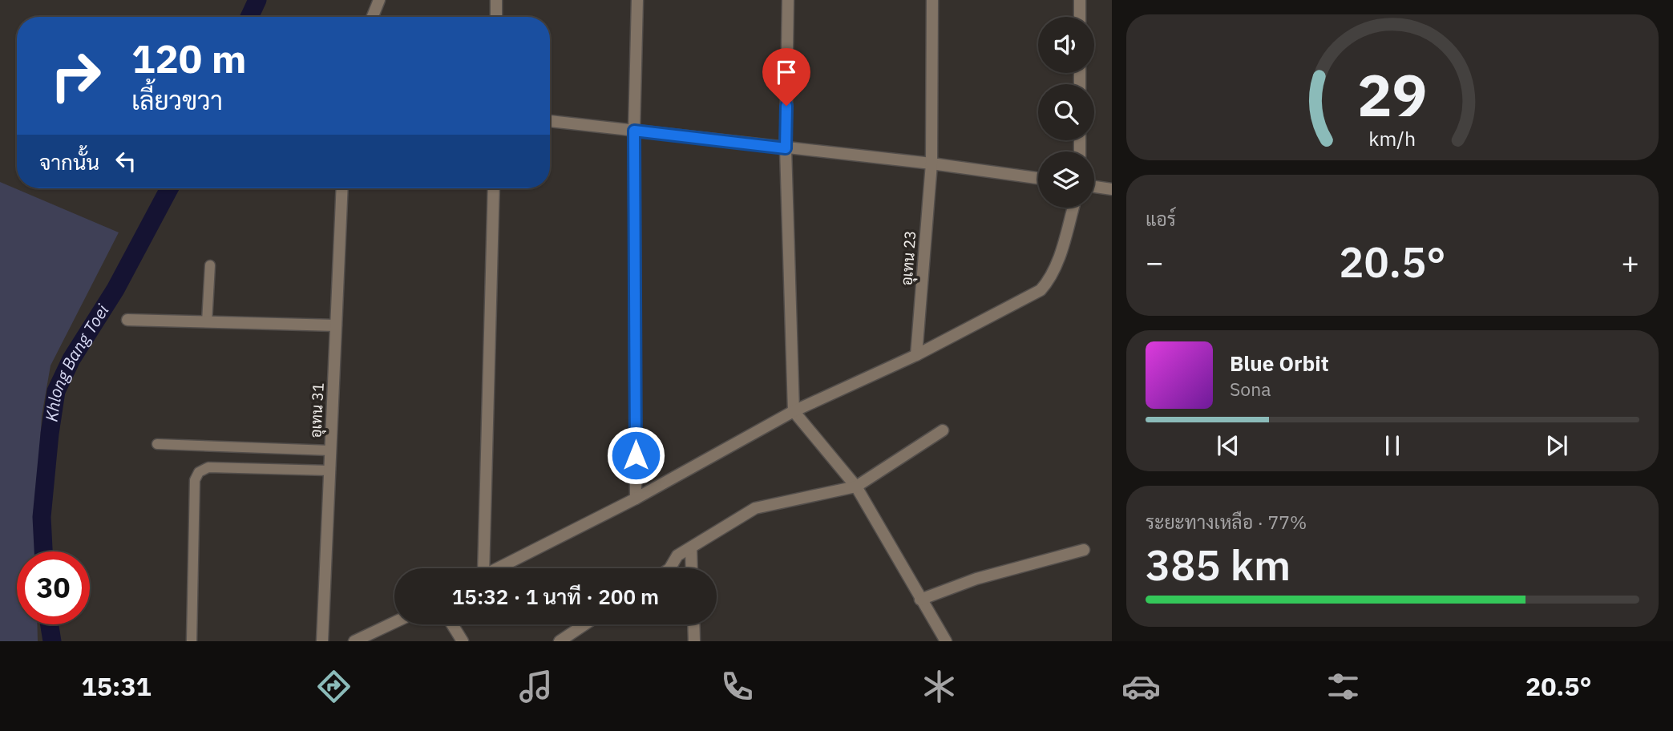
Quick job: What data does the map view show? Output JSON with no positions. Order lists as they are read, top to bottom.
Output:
{
  "streets": {
    "street": ["อุเทน 23", "อุเทน 31"]
  },
  "water": ["Khlong Bang Toei"],
  "page": {
    "turn": ["120 m", "เลี้ยวขวา"],
    "then": "จากนั้น",
    "tile": [
      "แอร์",
      ["ระยะทางเหลือ · 77%", "385 km"]
    ],
    "heat": ["−", "20.5°", "+"],
    "song": ["Blue Orbit", "Sona"],
    "limit": "30",
    "trip": "15:32 · 1 นาที · 200 m",
    "tabs": ["15:31", "20.5°"],
    "gauge": ["29", "km/h"]
  }
}
